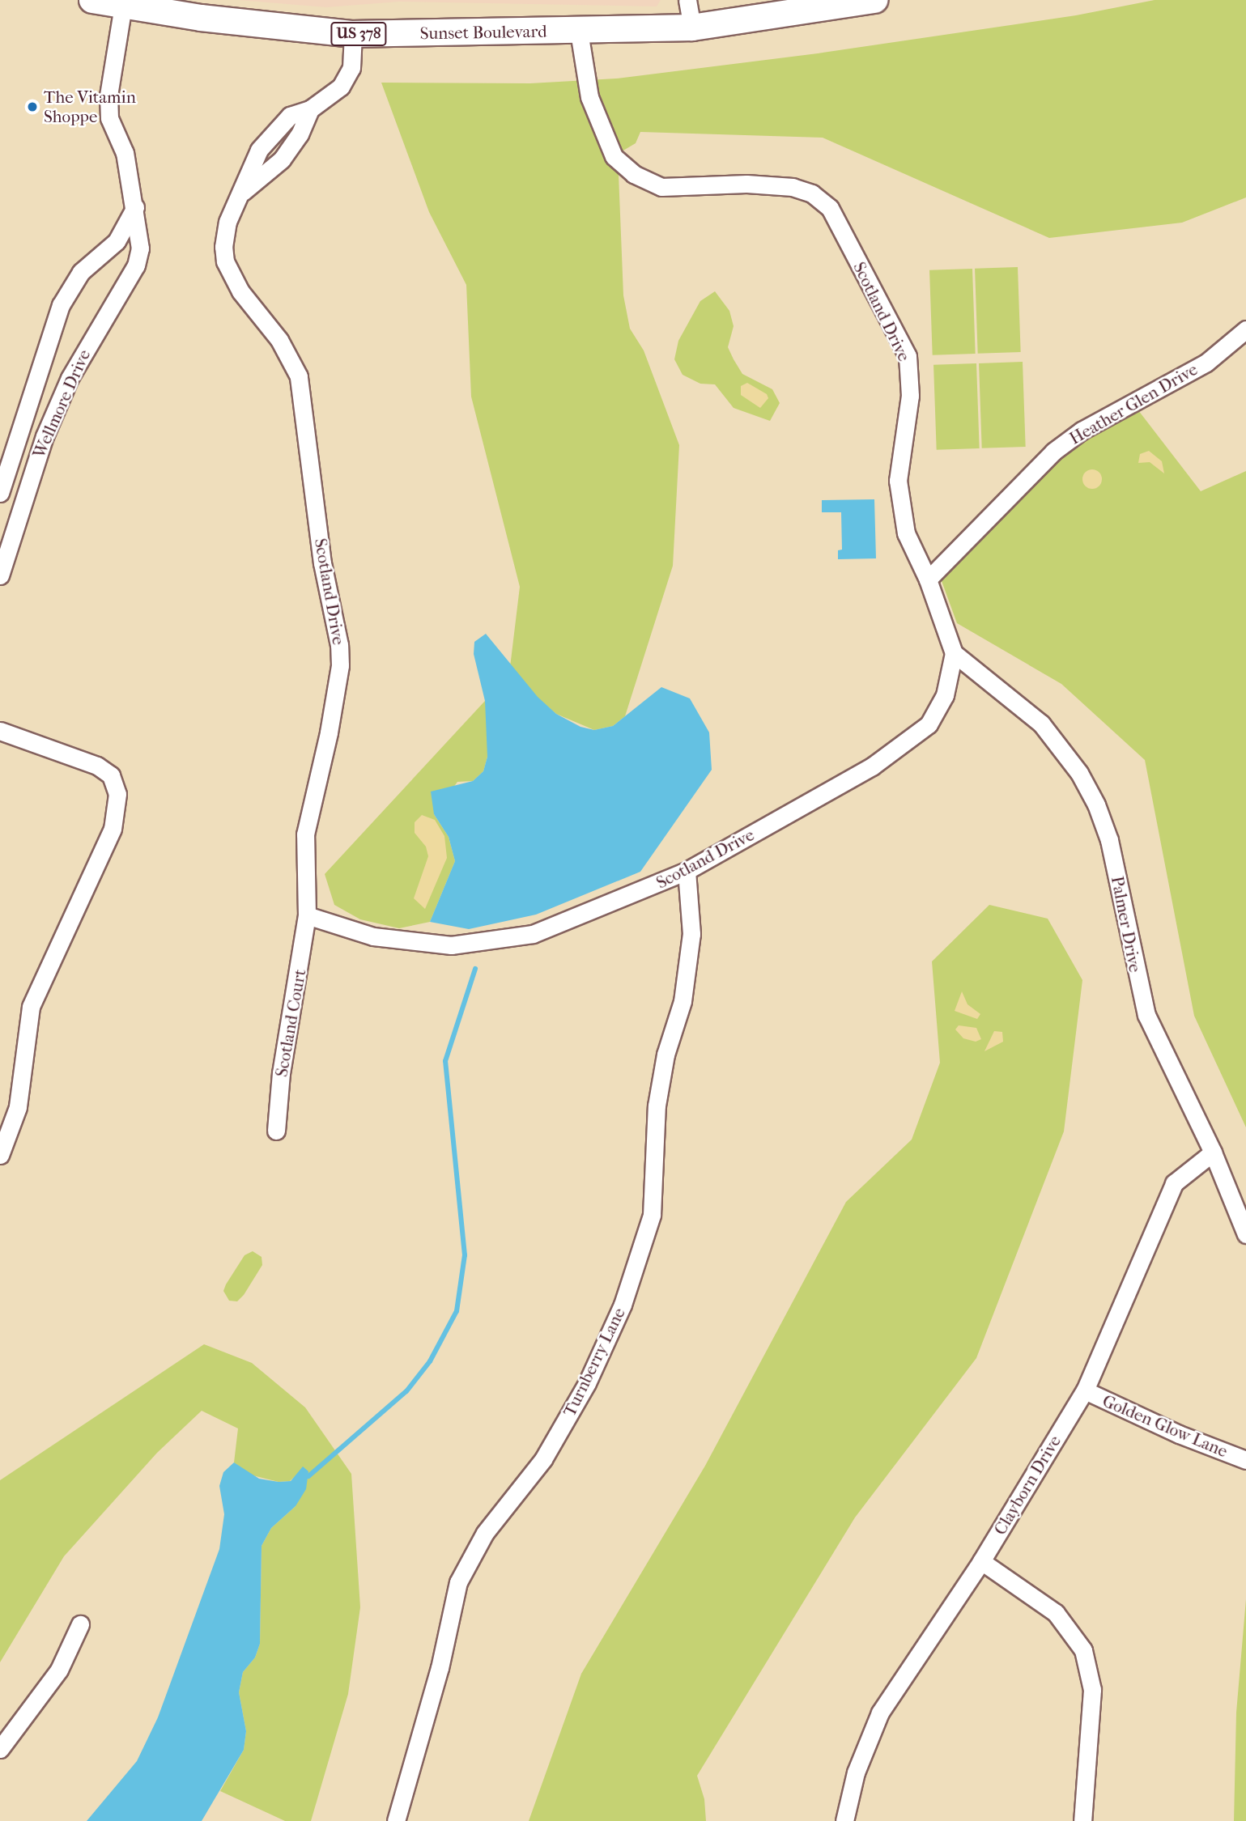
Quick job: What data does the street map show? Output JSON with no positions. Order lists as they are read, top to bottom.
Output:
{
  "streets": {
    "main road": ["Sunset Boulevard", "US 378"],
    "street": [
      "Scotland Drive",
      "Wellmore Drive",
      "Heather Glen Drive",
      "Palmer Drive",
      "Scotland Court",
      "Turnberry Lane",
      "Golden Glow Lane",
      "Clayborn Drive"
    ]
  },
  "crossings": [
    ["Sunset Boulevard", "Scotland Drive"],
    ["Sunset Boulevard", "Wellmore Drive"],
    ["Scotland Drive", "Heather Glen Drive"],
    ["Scotland Drive", "Palmer Drive"],
    ["Scotland Drive", "Scotland Court"],
    ["Scotland Drive", "Turnberry Lane"],
    ["Palmer Drive", "Clayborn Drive"],
    ["Golden Glow Lane", "Clayborn Drive"]
  ],
  "places": ["The Vitamin Shoppe"]
}
